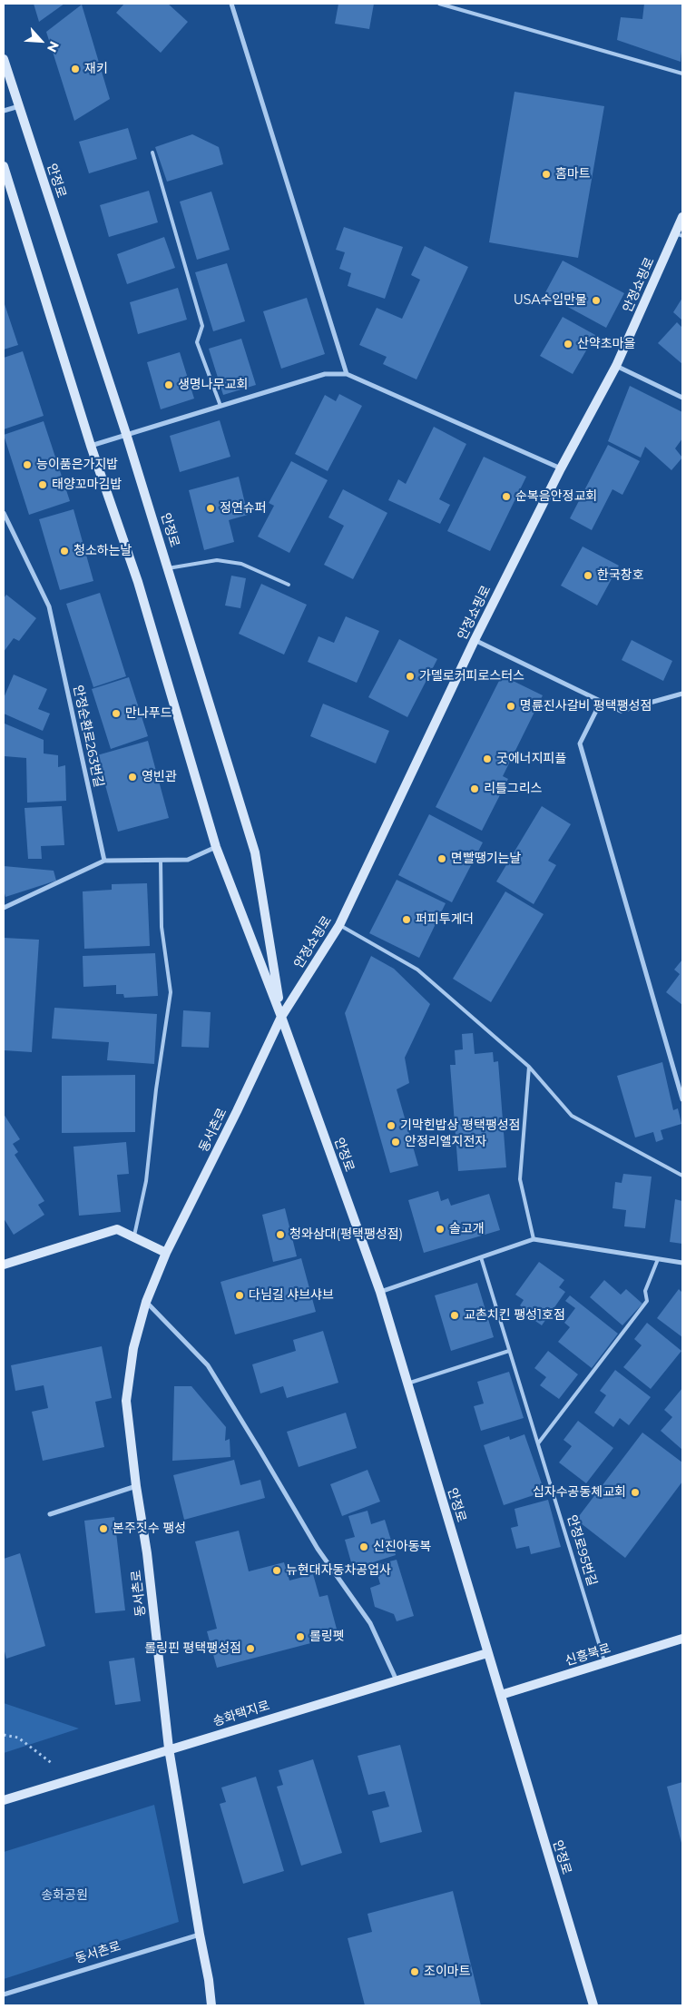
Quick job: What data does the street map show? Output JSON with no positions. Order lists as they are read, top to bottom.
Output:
{
  "streets": {
    "main road": [
      "안정로",
      "안정쇼핑로",
      "동서촌로",
      "신흥북로",
      "송화택지로"
    ],
    "street": ["안정순환로263번길"],
    "lane": ["안정로95번길"]
  },
  "crossings": [
    ["안정로", "안정쇼핑로"],
    ["안정로", "동서촌로"],
    ["안정로", "신흥북로"],
    ["안정로", "송화택지로"],
    ["안정쇼핑로", "동서촌로"],
    ["동서촌로", "송화택지로"],
    ["안정로95번길", "신흥북로"]
  ],
  "parks": ["송화공원"],
  "places": [
    "재키",
    "홈마트",
    "USA수입만물",
    "산약초마을",
    "생명나무교회",
    "능이품은가지밥",
    "태양꼬마김밥",
    "순복음안정교회",
    "정연슈퍼",
    "청소하는날",
    "한국창호",
    "가델로커피로스터스",
    "명륜진사갈비 평택팽성점",
    "만나푸드",
    "굿에너지피플",
    "영빈관",
    "리틀그리스",
    "면빨땡기는날",
    "퍼피투게더",
    "기막힌밥상 평택팽성점",
    "안정리엘지전자",
    "솔고개",
    "청와삼대(평택팽성점)",
    "다님길 샤브샤브",
    "교촌치킨 팽성1호점",
    "십자수공동체교회",
    "본주짓수 팽성",
    "신진아동복",
    "뉴현대자동차공업사",
    "롤링펫",
    "롤링핀 평택팽성점",
    "조이마트"
  ],
  "north": "bottom right"
}
